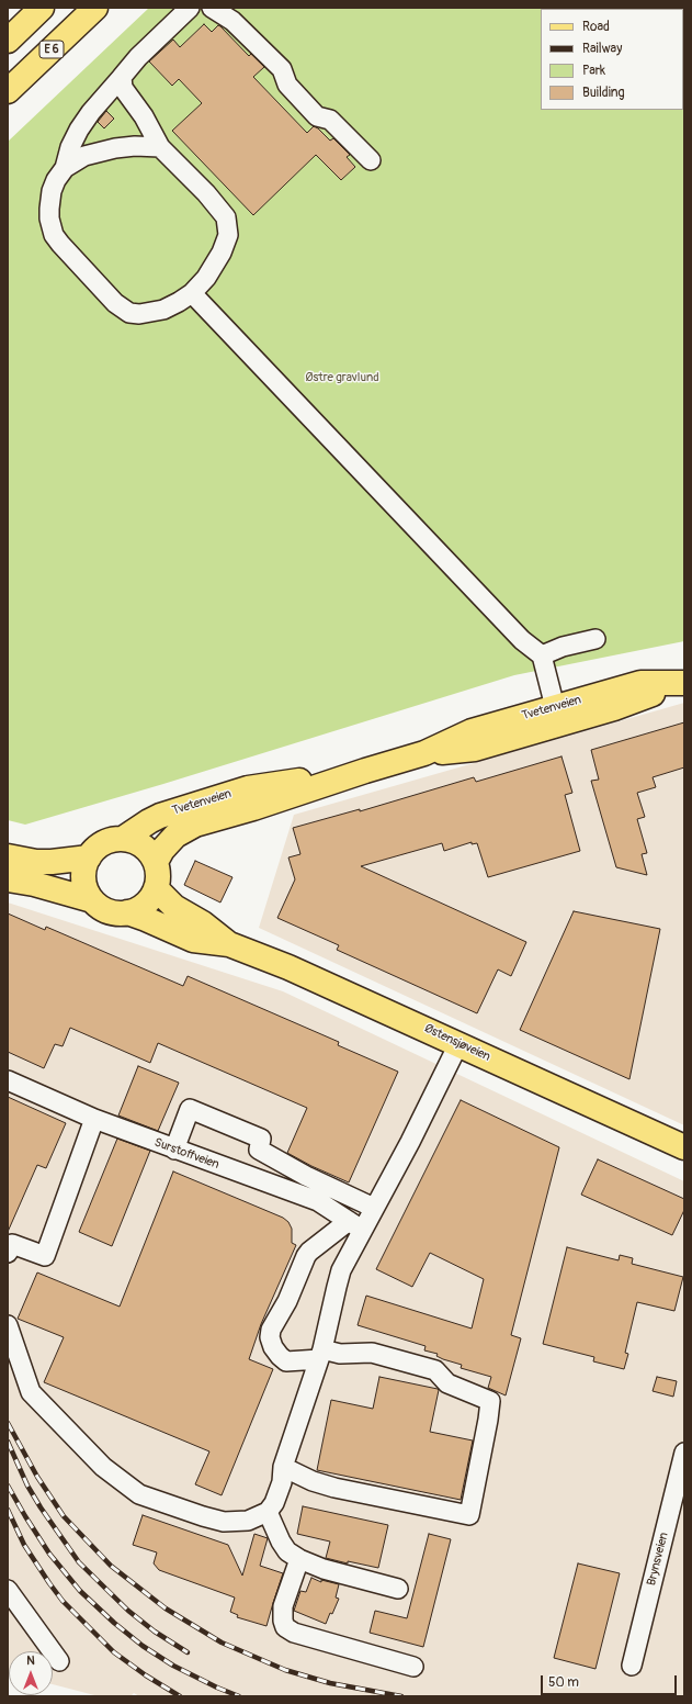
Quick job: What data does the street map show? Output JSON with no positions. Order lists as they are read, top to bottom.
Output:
{
  "streets": {
    "main road": ["E 6", "Tvetenveien", "Østensjøveien"],
    "lane": ["Surstoffveien", "Brynsveien"]
  },
  "crossings": [
    ["Tvetenveien", "Østensjøveien"]
  ],
  "parks": ["Østre gravlund"],
  "legend": [
    "Road",
    "Railway",
    "Park",
    "Building"
  ],
  "scale_bar": "50 m",
  "north": "top"
}
